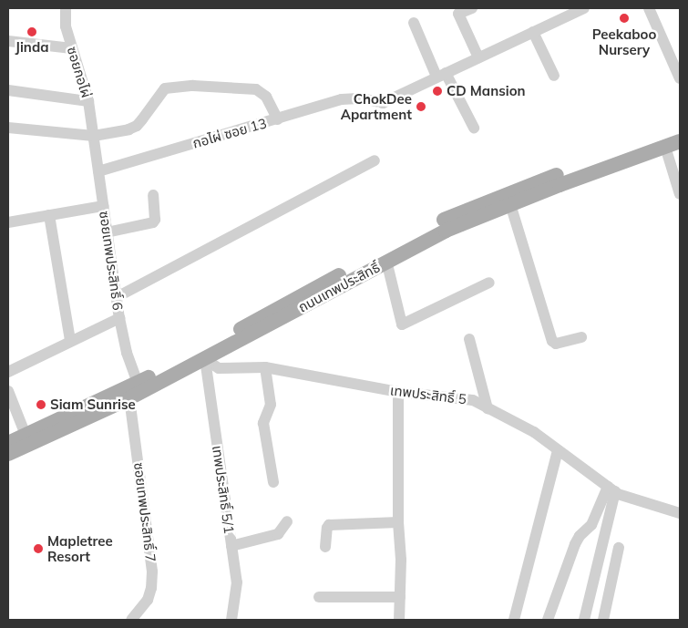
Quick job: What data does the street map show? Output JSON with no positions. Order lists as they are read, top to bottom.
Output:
{
  "streets": {
    "main road": ["ถนนเทพประสิทธิ์"],
    "street": [
      "ซอยกอไผ่",
      "กอไผ่ ซอย 13",
      "ซอยเทพประสิทธิ์ 6",
      "เทพประสิทธิ์ 5",
      "เทพประสิทธิ์ 5/1",
      "ซอยเทพประสิทธิ์ 7"
    ]
  },
  "crossings": [
    ["ซอยกอไผ่", "ซอยเทพประสิทธิ์ 6"],
    ["กอไผ่ ซอย 13", "ซอยเทพประสิทธิ์ 6"],
    ["ซอยเทพประสิทธิ์ 6", "ถนนเทพประสิทธิ์"],
    ["ถนนเทพประสิทธิ์", "เทพประสิทธิ์ 5"],
    ["ถนนเทพประสิทธิ์", "เทพประสิทธิ์ 5/1"],
    ["ถนนเทพประสิทธิ์", "ซอยเทพประสิทธิ์ 7"],
    ["เทพประสิทธิ์ 5", "เทพประสิทธิ์ 5/1"]
  ],
  "places": [
    "Peekaboo Nursery",
    "Jinda",
    "CD Mansion",
    "ChokDee Apartment",
    "Siam Sunrise",
    "Mapletree Resort"
  ]
}
